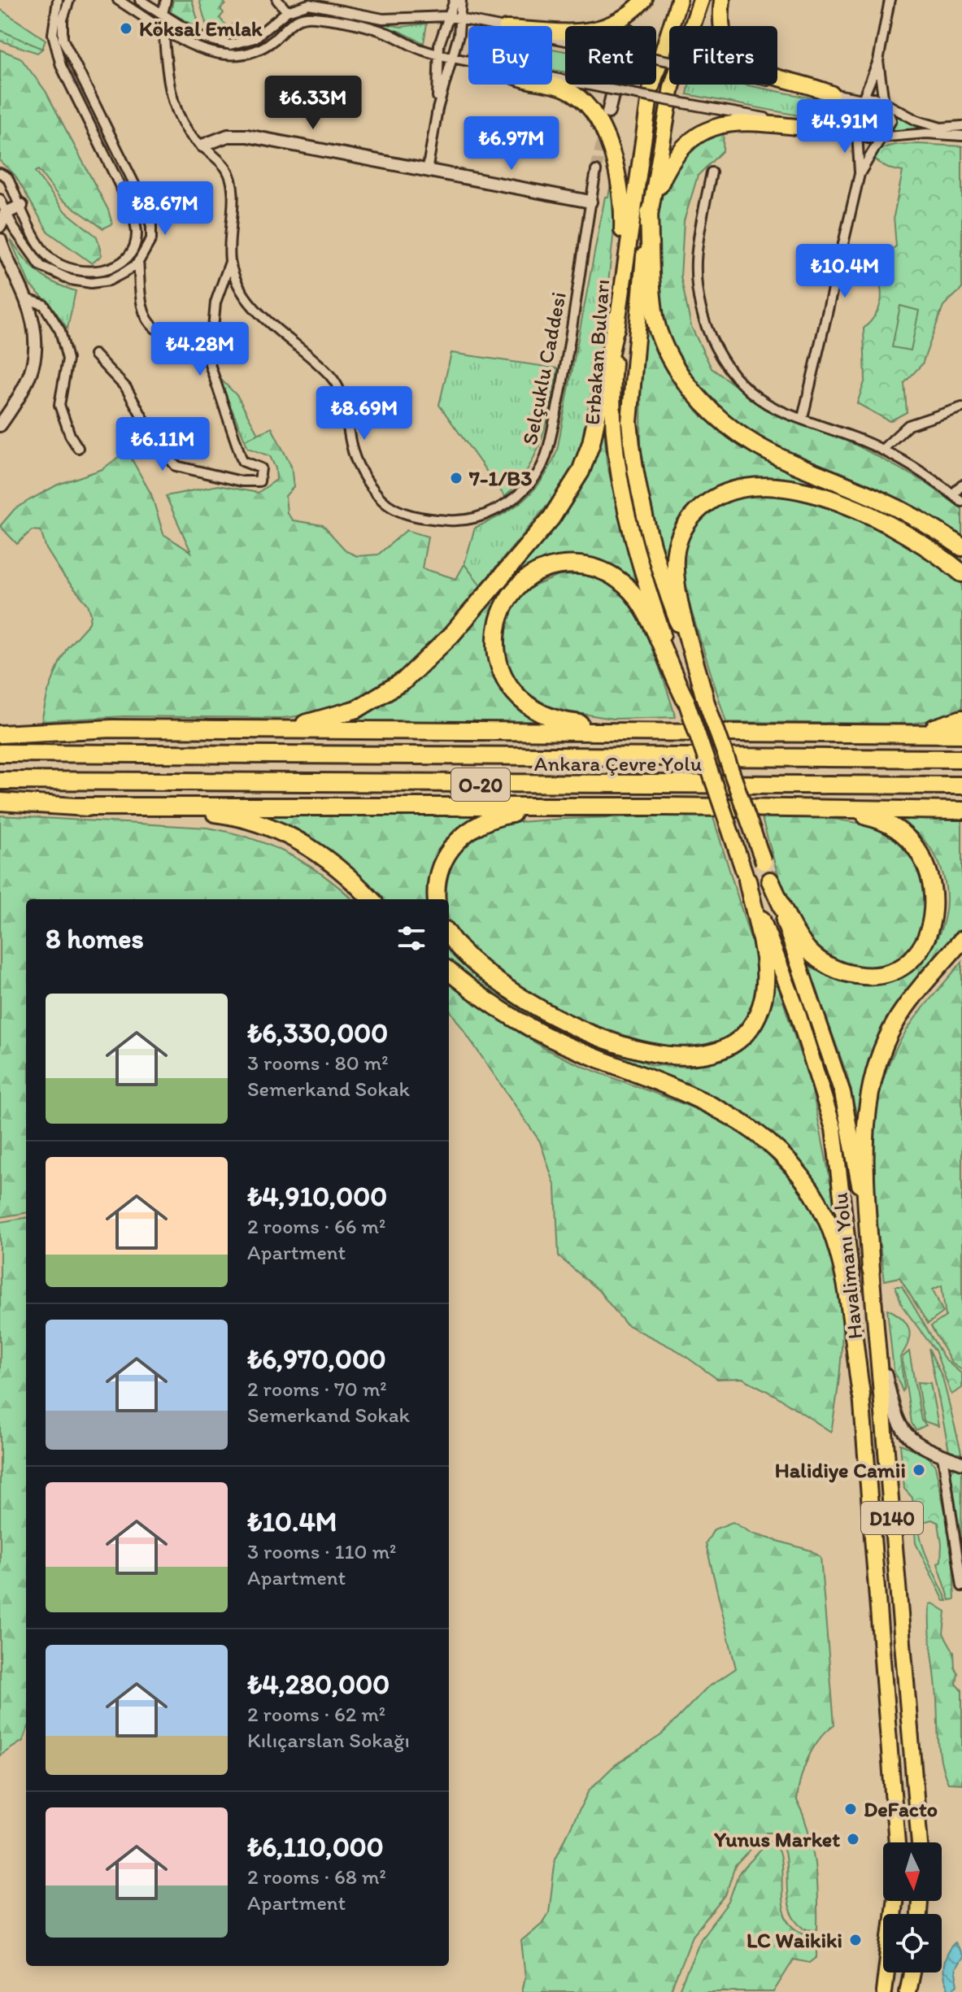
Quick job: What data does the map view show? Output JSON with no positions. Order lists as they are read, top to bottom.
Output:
{
  "streets": {
    "highway": [
      "Erbakan Bulvarı",
      "Ankara Çevre Yolu",
      "O-20",
      "Havalimanı Yolu",
      "D140"
    ],
    "street": ["Selçuklu Caddesi"]
  },
  "crossings": [
    ["Erbakan Bulvarı", "Havalimanı Yolu"]
  ],
  "places": [
    "Köksal Emlak",
    "7-1/B3",
    "Halidiye Camii",
    "DeFacto",
    "Yunus Market",
    "LC Waikiki"
  ],
  "north": "bottom",
  "page": {
    "chip": ["Buy", "Rent", "Filters"],
    "price": [
      "₺6.33M",
      "₺4.91M",
      "₺6.97M",
      "₺8.67M",
      "₺10.4M",
      "₺4.28M",
      "₺8.69M",
      "₺6.11M"
    ],
    "heading": "8 homes",
    "list": [
      {
        "name": "₺6,330,000",
        "note": "3 rooms · 80 m² · Semerkand Sokak"
      },
      {
        "name": "₺4,910,000",
        "note": "2 rooms · 66 m² · Apartment"
      },
      {
        "name": "₺6,970,000",
        "note": "2 rooms · 70 m² · Semerkand Sokak"
      },
      {
        "name": "₺10.4M",
        "note": "3 rooms · 110 m² · Apartment"
      },
      {
        "name": "₺4,280,000",
        "note": "2 rooms · 62 m² · Kılıçarslan Sokağı"
      },
      {
        "name": "₺6,110,000",
        "note": "2 rooms · 68 m² · Apartment"
      }
    ]
  }
}
